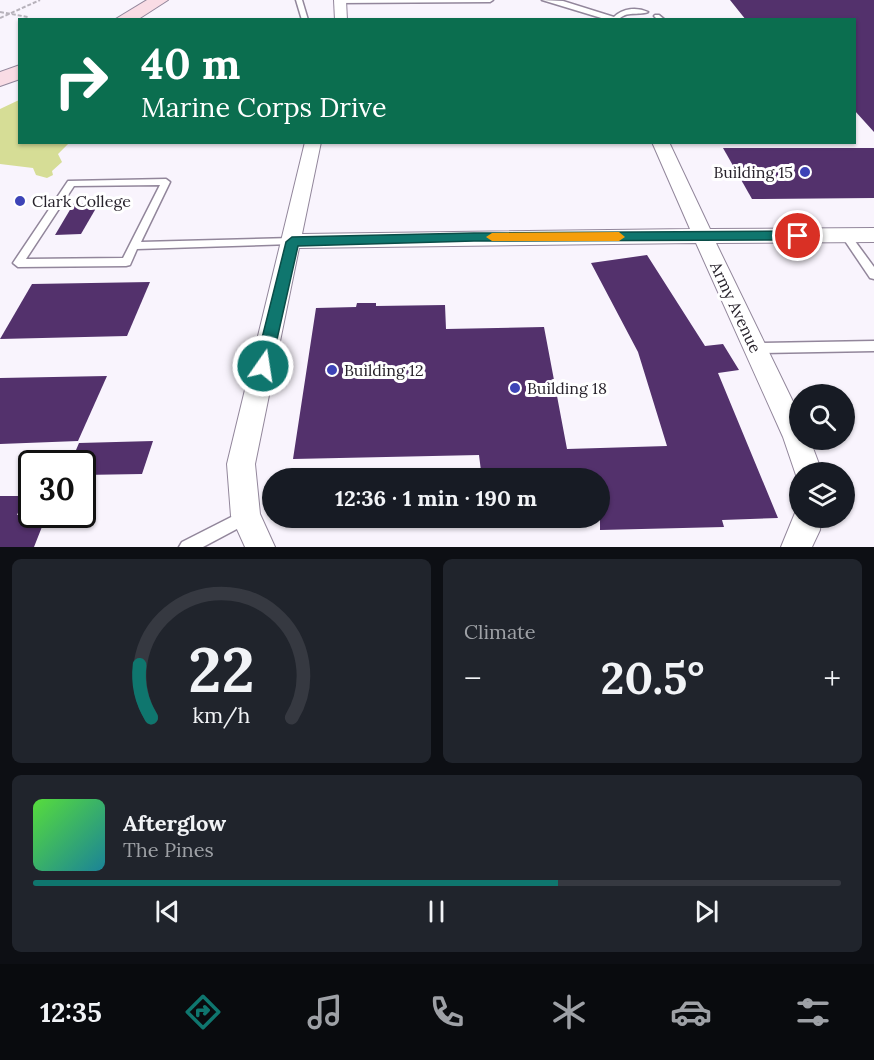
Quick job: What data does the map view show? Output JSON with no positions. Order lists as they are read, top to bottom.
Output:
{
  "streets": {
    "street": ["Army Avenue"]
  },
  "places": [
    "Building 15",
    "Clark College",
    "Building 12",
    "Building 18"
  ],
  "page": {
    "turn": ["40 m", "Marine Corps Drive"],
    "limit": "30",
    "trip": "12:36 · 1 min · 190 m",
    "tile": "Climate",
    "heat": ["−", "20.5°", "+"],
    "song": ["Afterglow", "The Pines"],
    "tabs": "12:35",
    "gauge": ["22", "km/h"]
  }
}
